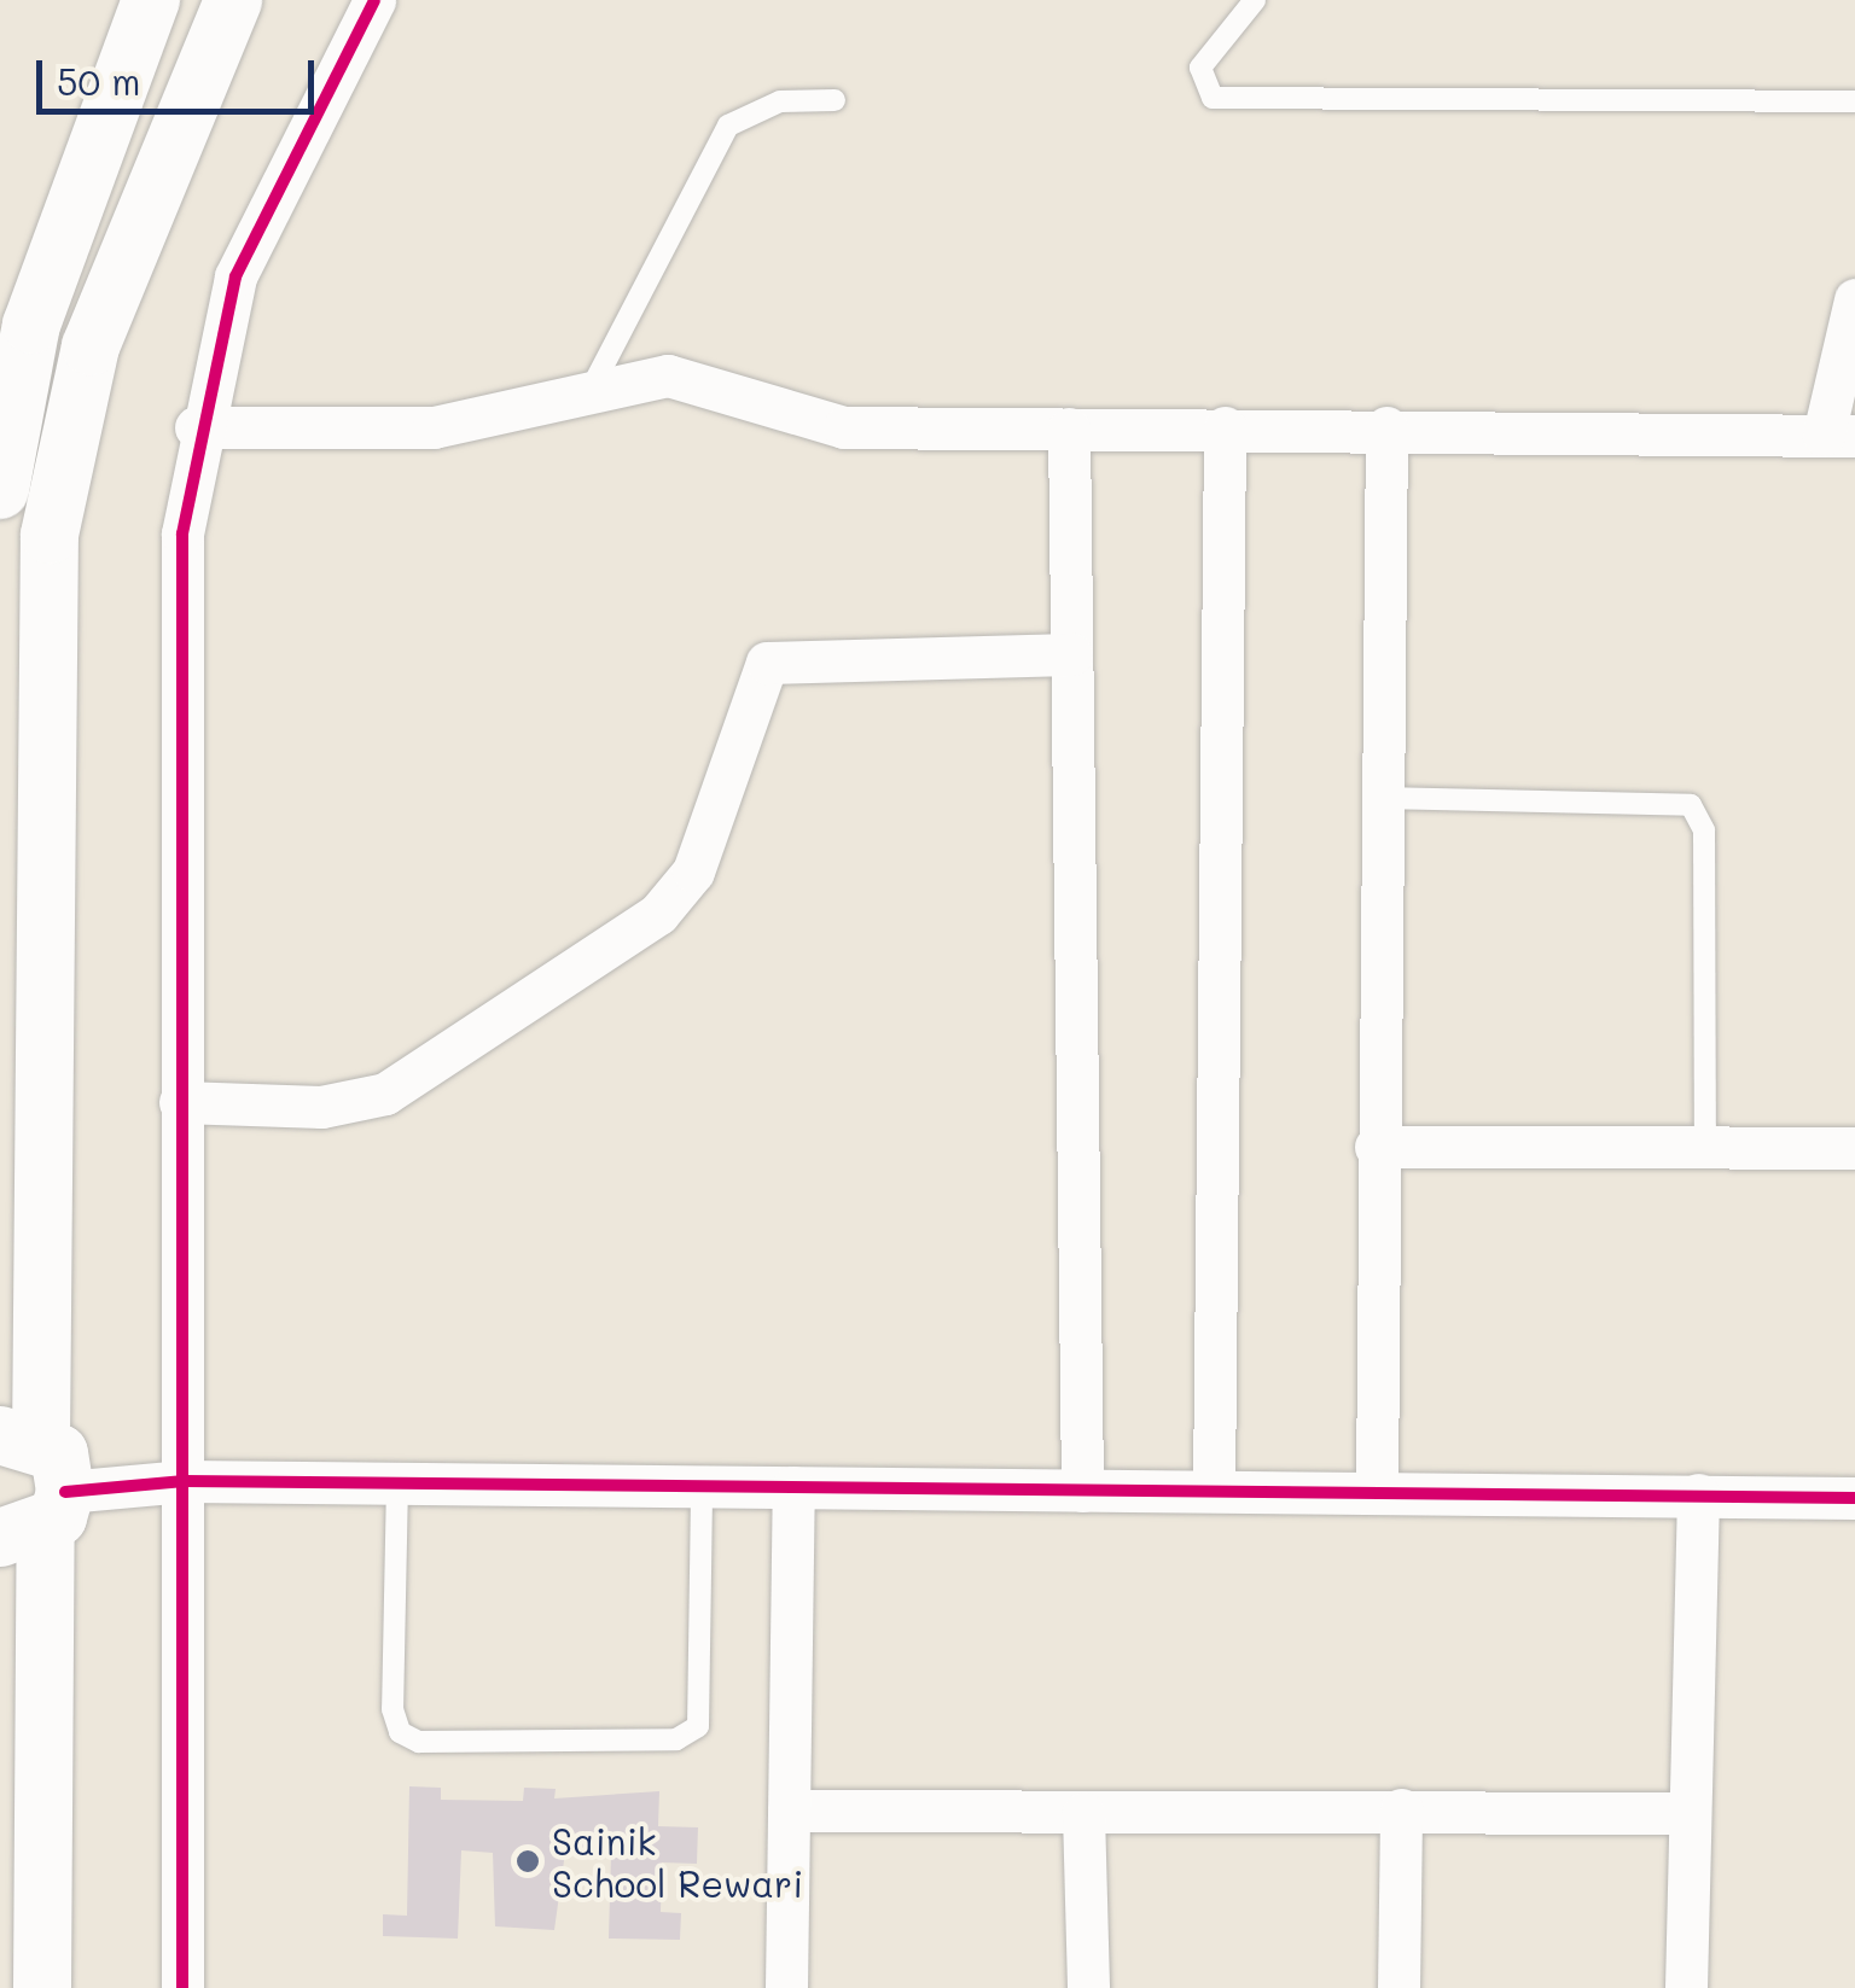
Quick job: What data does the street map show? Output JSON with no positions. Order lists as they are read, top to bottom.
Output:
{
  "places": ["Sainik School Rewari"],
  "scale_bar": "50 m"
}
